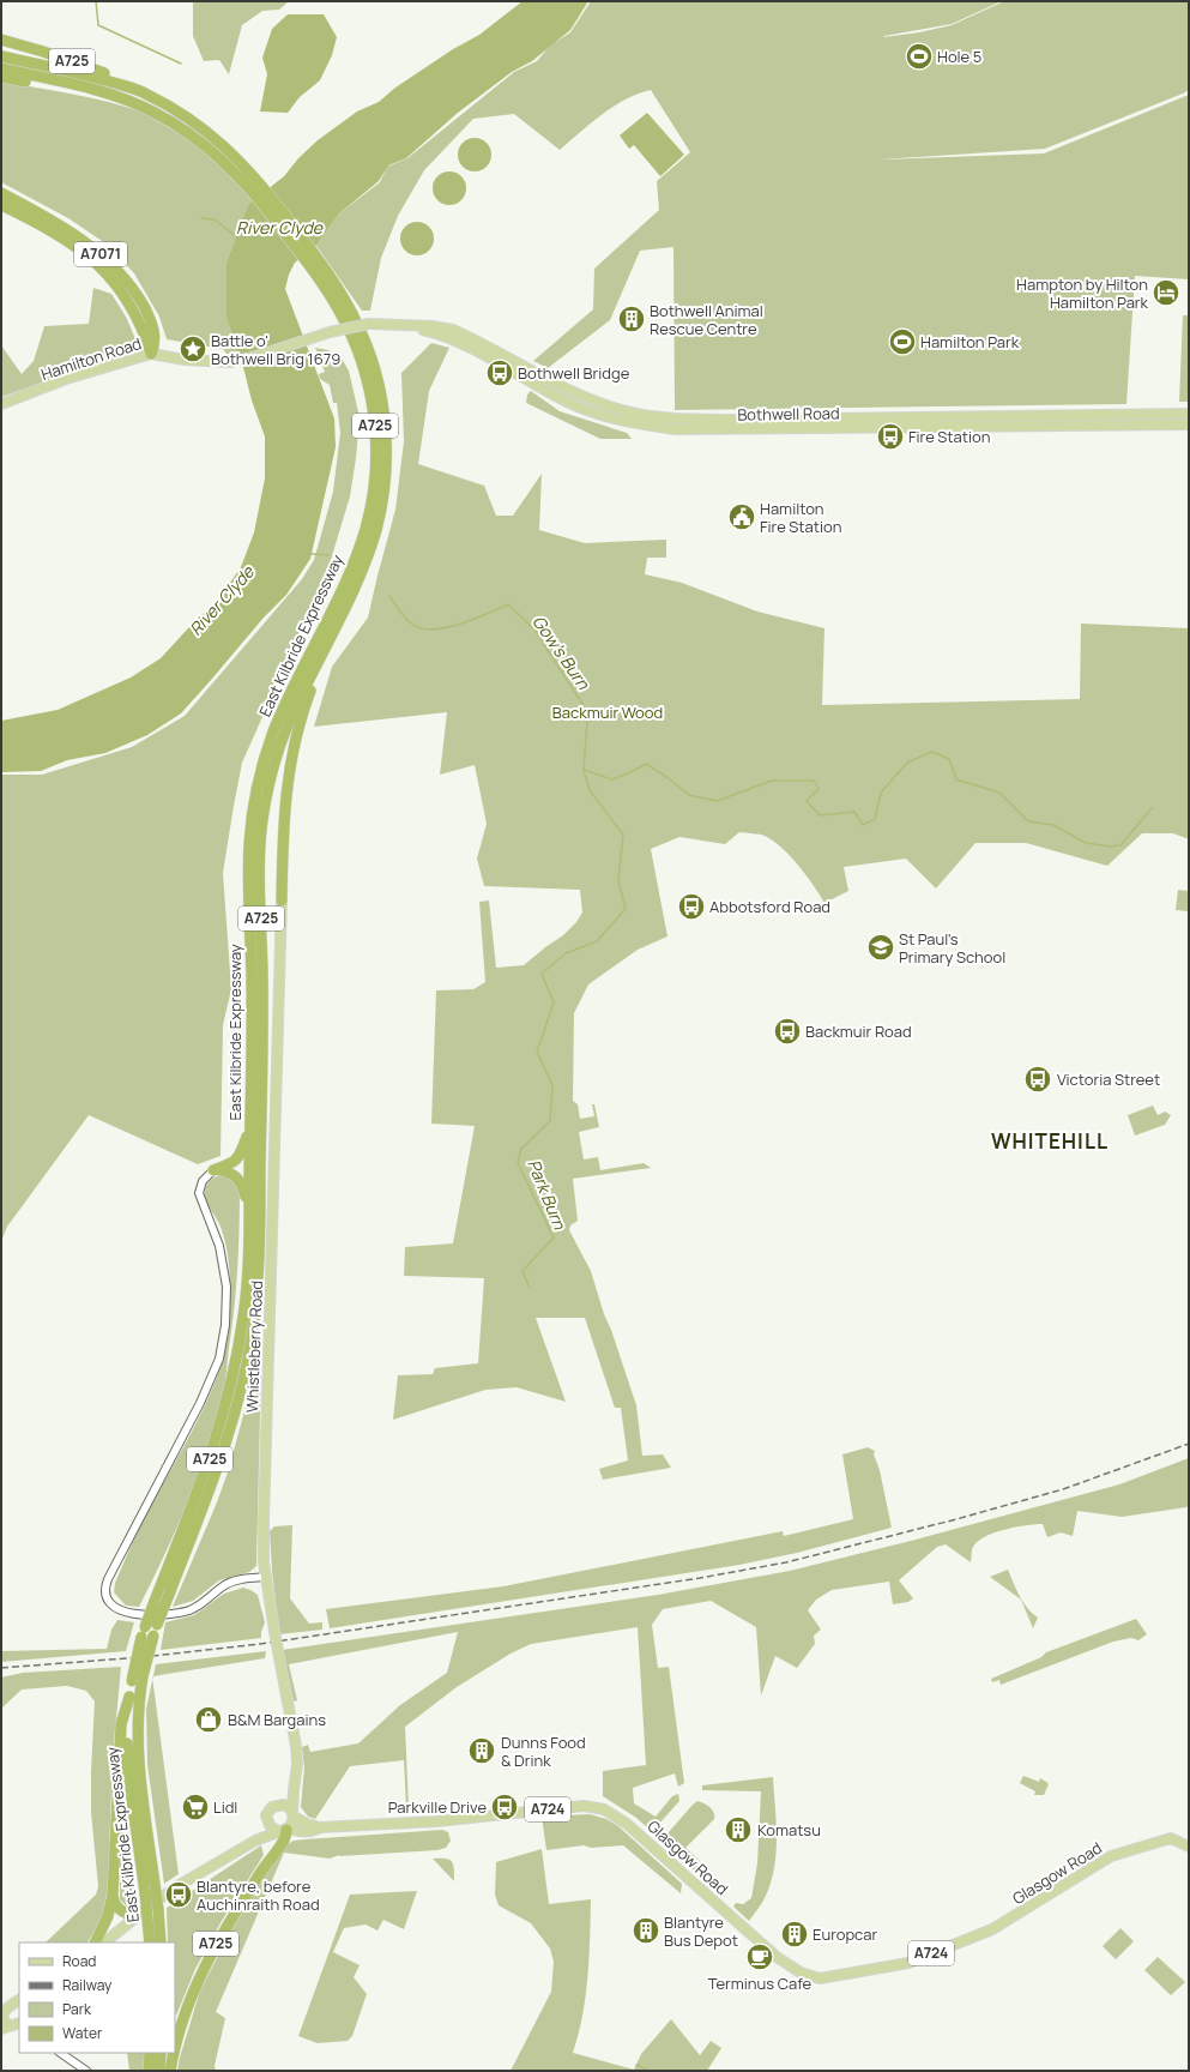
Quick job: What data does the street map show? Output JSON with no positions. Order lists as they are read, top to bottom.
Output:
{
  "streets": {
    "highway": ["A725", "A7071", "East Kilbride Expressway"],
    "main road": [
      "Hamilton Road",
      "Bothwell Road",
      "Whistleberry Road",
      "A724",
      "Glasgow Road"
    ]
  },
  "crossings": [
    ["A725", "East Kilbride Expressway"],
    ["A725", "Whistleberry Road"],
    ["A725", "A724"],
    ["A7071", "Hamilton Road"],
    ["Hamilton Road", "Bothwell Road"],
    ["Whistleberry Road", "A724"],
    ["A724", "Glasgow Road"]
  ],
  "districts": ["WHITEHILL"],
  "water": ["River Clyde", "Gow's Burn", "Park Burn"],
  "parks": ["Backmuir Wood"],
  "places": {
    "sports": ["Hole 5", "Hamilton Park"],
    "hotel": ["Hampton by Hilton Hamilton Park"],
    "building": [
      "Bothwell Animal Rescue Centre",
      "Dunns Food & Drink",
      "Komatsu",
      "Blantyre Bus Depot",
      "Europcar"
    ],
    "place": ["Battle o' Bothwell Brig 1679"],
    "bus stop": [
      "Bothwell Bridge",
      "Fire Station",
      "Abbotsford Road",
      "Backmuir Road",
      "Victoria Street",
      "Parkville Drive",
      "Blantyre, before Auchinraith Road"
    ],
    "public building": ["Hamilton Fire Station"],
    "school or university": ["St Paul's Primary School"],
    "shop": ["B&M Bargains"],
    "supermarket": ["Lidl"],
    "cafe": ["Terminus Cafe"]
  },
  "legend": [
    "Road",
    "Railway",
    "Park",
    "Water"
  ]
}
